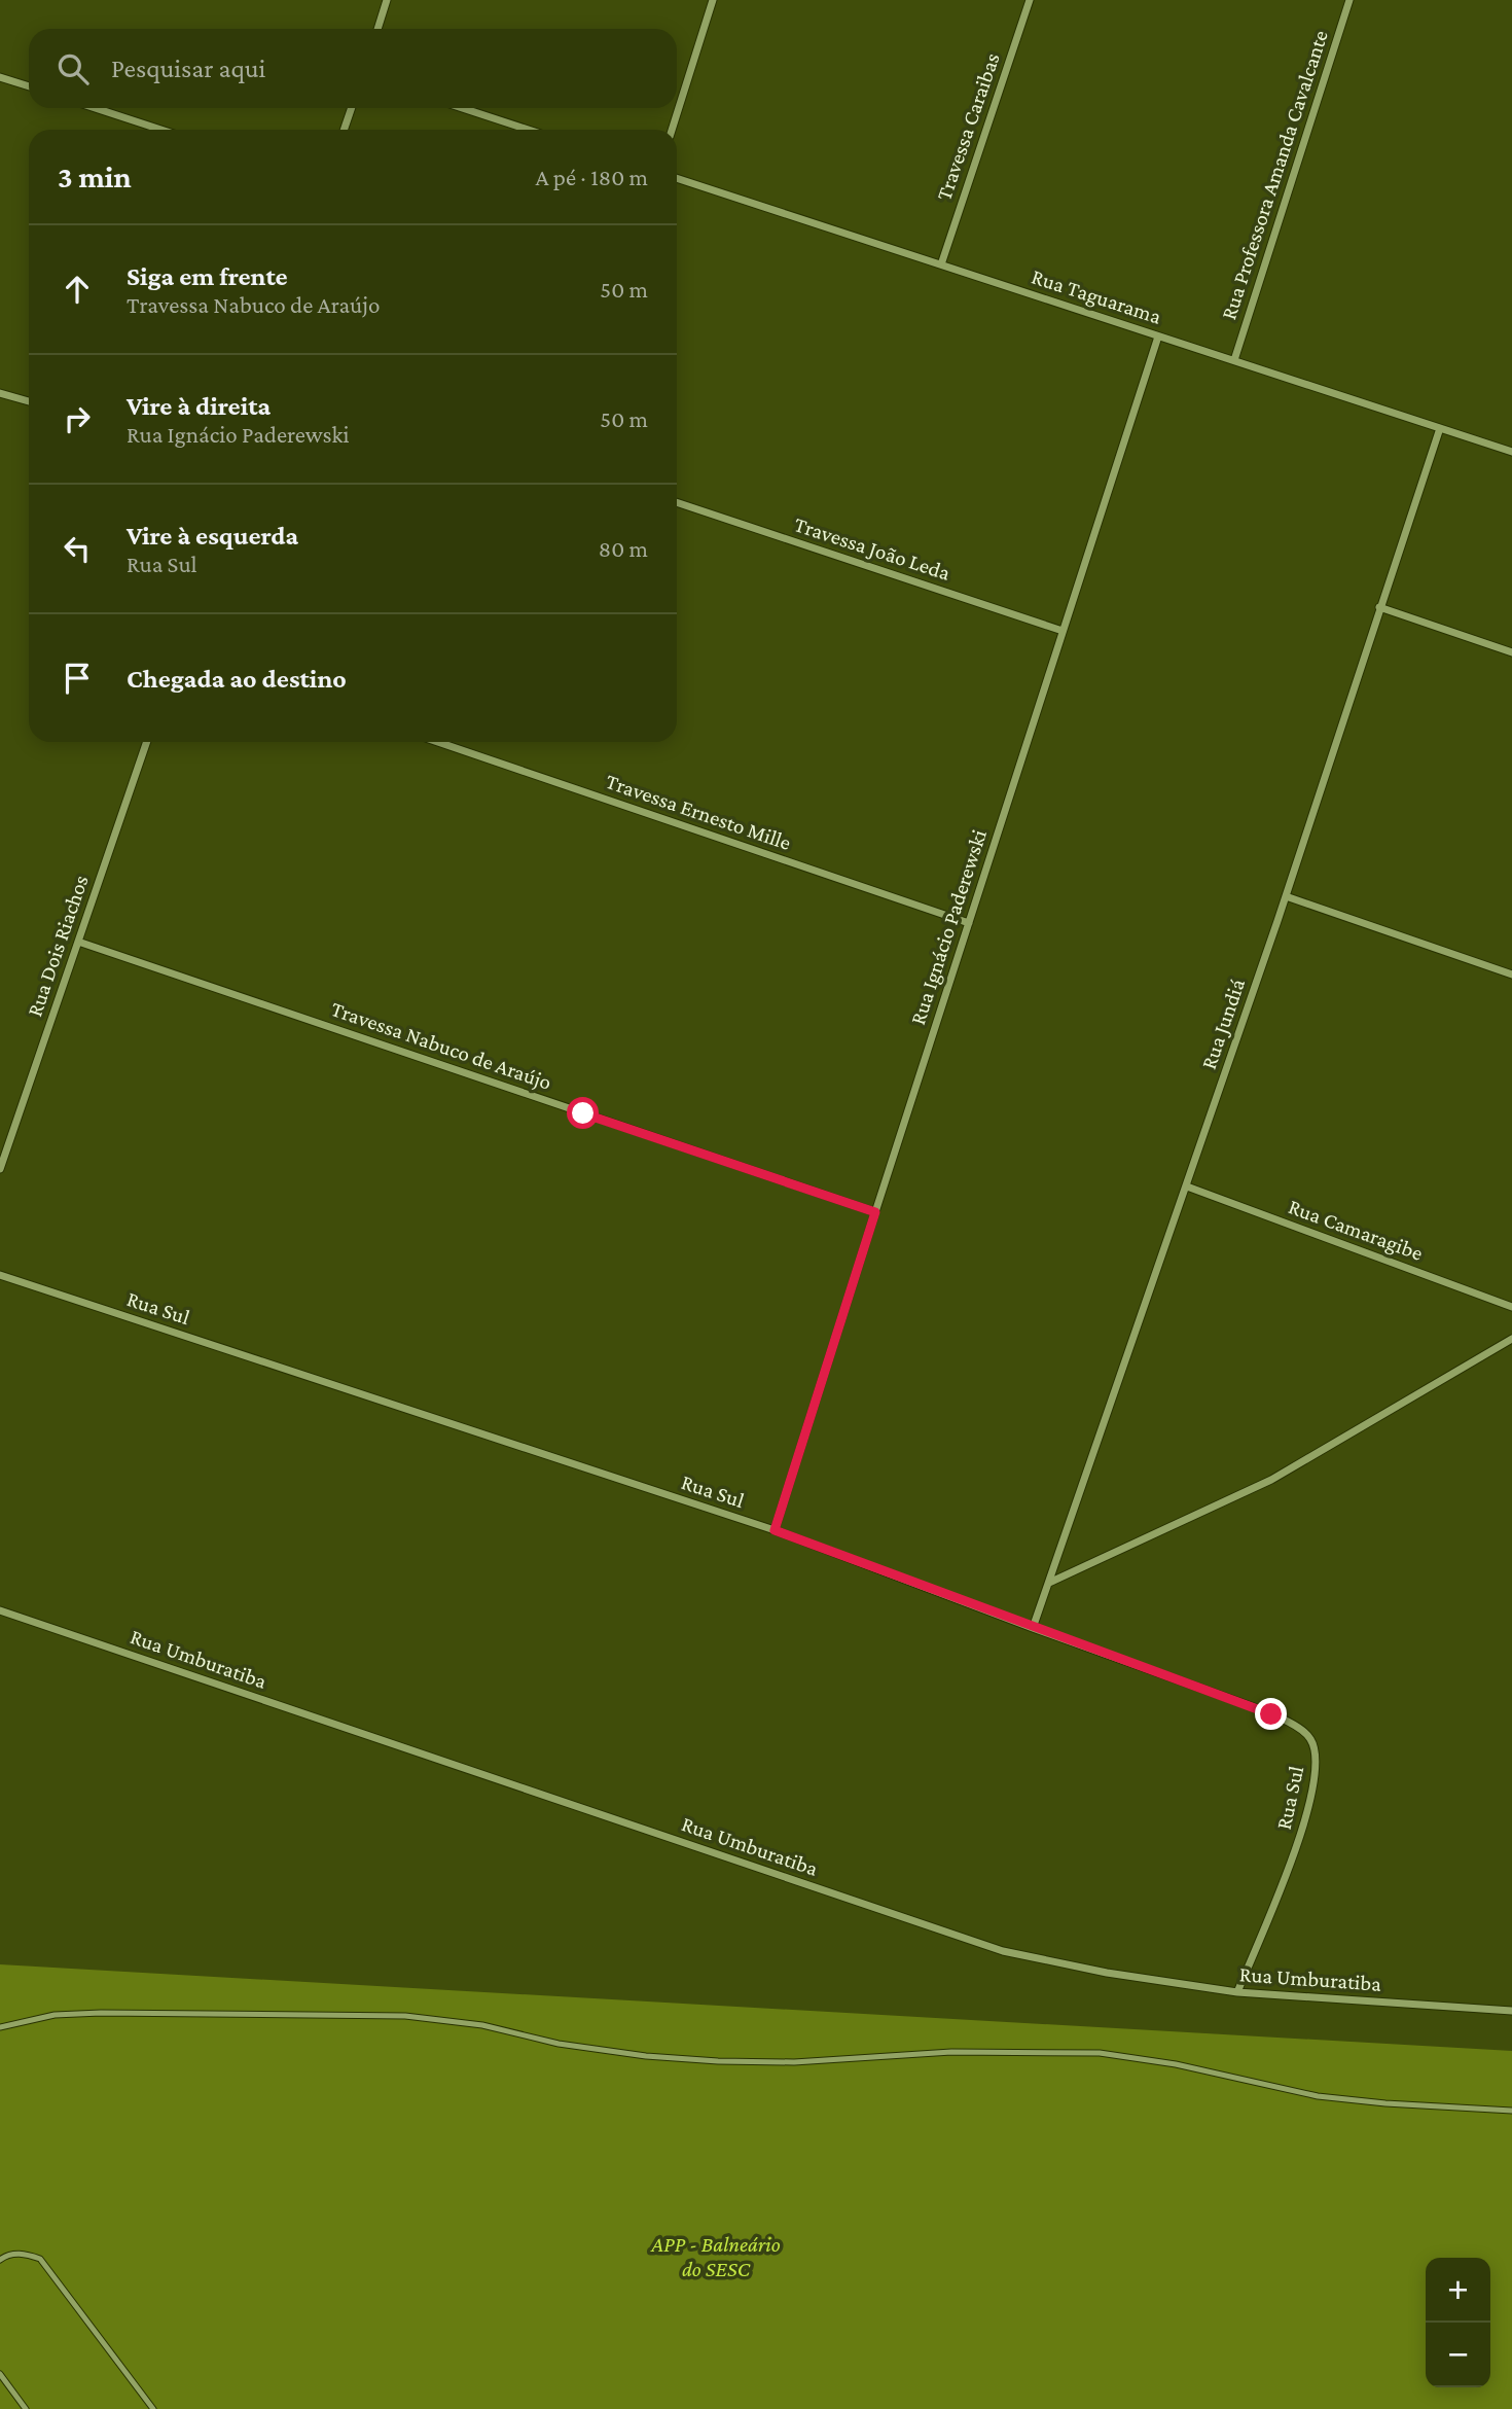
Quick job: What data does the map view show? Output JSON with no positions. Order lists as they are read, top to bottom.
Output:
{
  "streets": {
    "street": [
      "Travessa Caraibas",
      "Rua Professora Amanda Cavalcante",
      "Rua Taguarama",
      "Travessa João Leda",
      "Travessa Ernesto Mille",
      "Rua Ignácio Paderewski",
      "Rua Dois Riachos",
      "Rua Jundiá",
      "Travessa Nabuco de Araújo",
      "Rua Camaragibe",
      "Rua Sul",
      "Rua Umburatiba"
    ]
  },
  "crossings": [
    ["Travessa Caraibas", "Rua Taguarama"],
    ["Rua Professora Amanda Cavalcante", "Rua Taguarama"],
    ["Rua Taguarama", "Rua Ignácio Paderewski"],
    ["Rua Taguarama", "Rua Jundiá"],
    ["Travessa João Leda", "Rua Ignácio Paderewski"],
    ["Travessa Ernesto Mille", "Rua Ignácio Paderewski"],
    ["Rua Ignácio Paderewski", "Travessa Nabuco de Araújo"],
    ["Rua Ignácio Paderewski", "Rua Sul"],
    ["Rua Dois Riachos", "Travessa Nabuco de Araújo"],
    ["Rua Jundiá", "Rua Camaragibe"],
    ["Rua Jundiá", "Rua Sul"],
    ["Rua Sul", "Rua Umburatiba"]
  ],
  "parks": ["APP - Balneário do SESC"],
  "page": {
    "search": "Pesquisar aqui",
    "heading": ["3 min", "A pé · 180 m"],
    "list": [
      ["Siga em frente", "Travessa Nabuco de Araújo", "50 m"],
      ["Vire à direita", "Rua Ignácio Paderewski", "50 m"],
      ["Vire à esquerda", "Rua Sul", "80 m"],
      "Chegada ao destino"
    ],
    "map_buttons": ["+", "−"]
  }
}
